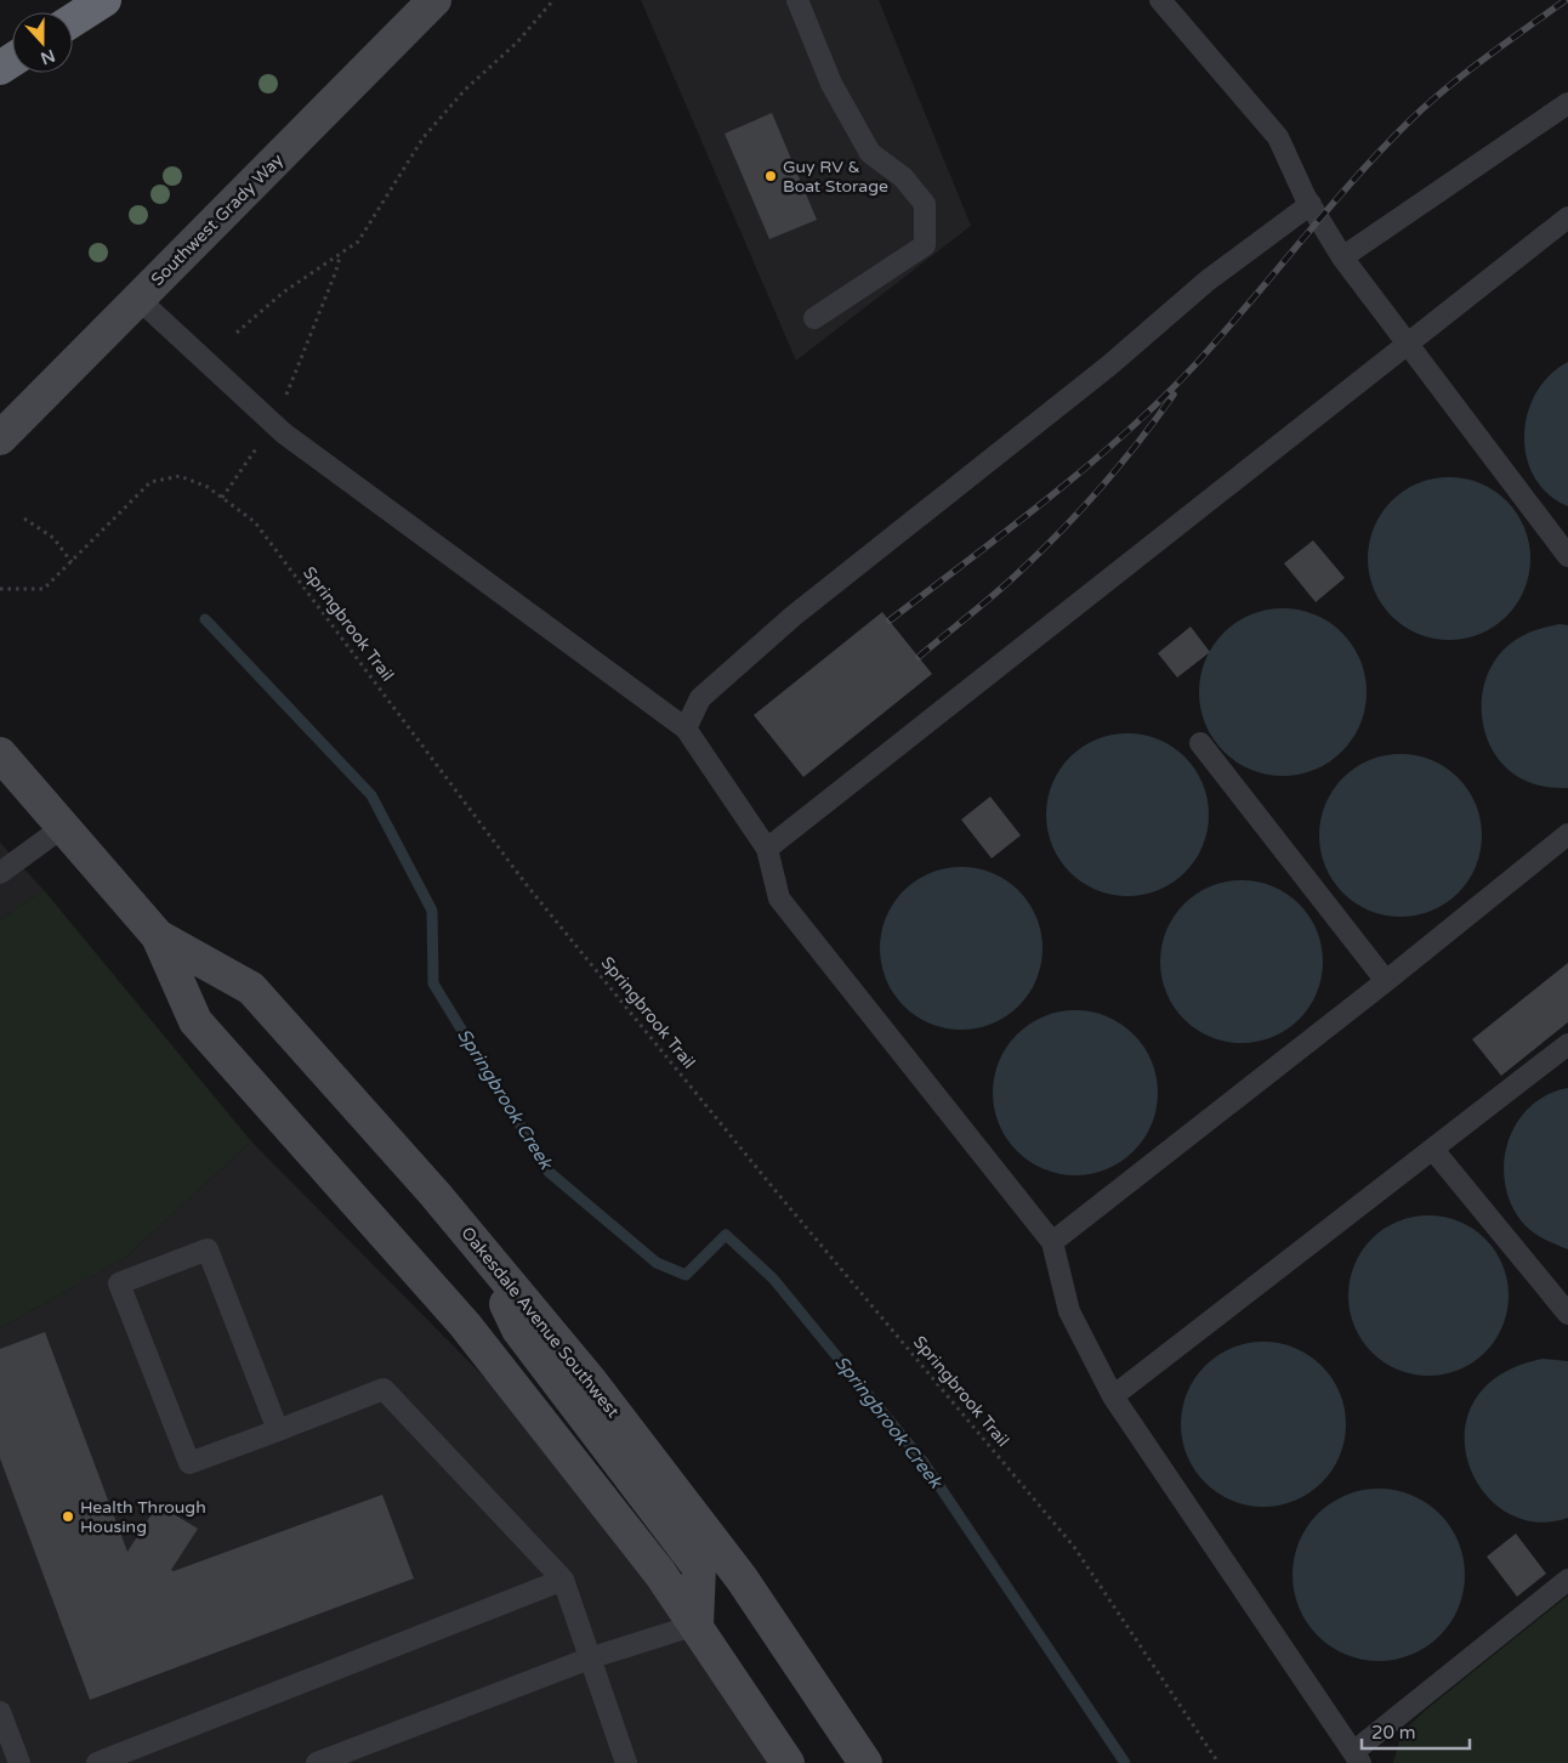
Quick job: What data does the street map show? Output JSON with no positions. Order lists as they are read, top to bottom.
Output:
{
  "streets": {
    "street": ["Southwest Grady Way", "Oakesdale Avenue Southwest"],
    "path": ["Springbrook Trail"]
  },
  "water": ["Springbrook Creek"],
  "places": ["Guy RV & Boat Storage", "Health Through Housing"],
  "scale_bar": "20 m",
  "north": "bottom"
}
